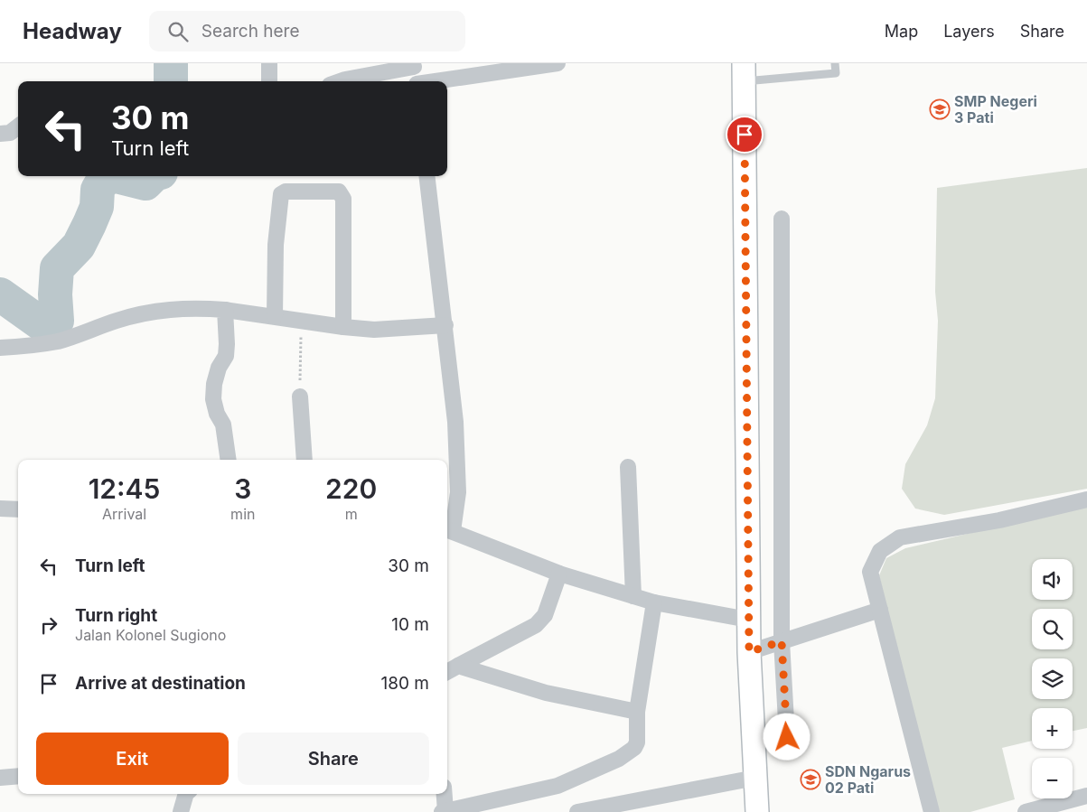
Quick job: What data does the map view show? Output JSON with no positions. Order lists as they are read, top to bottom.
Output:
{
  "places": {
    "school or university": ["SMP Negeri 3 Pati", "SDN Ngarus 02 Pati"]
  },
  "page": {
    "header": "Headway",
    "search": "Search here",
    "nav": ["Map", "Layers", "Share"],
    "turn": ["30 m", "Turn left"],
    "eta": [
      "12:45",
      "Arrival",
      "3",
      "min",
      "220",
      "m"
    ],
    "list": [
      {
        "name": "Turn left",
        "value": "30 m"
      },
      {
        "name": "Turn right",
        "note": "Jalan Kolonel Sugiono",
        "value": "10 m"
      },
      {
        "name": "Arrive at destination",
        "value": "180 m"
      }
    ],
    "map_buttons": ["+", "−"],
    "buttons": ["Exit", "Share"]
  }
}
